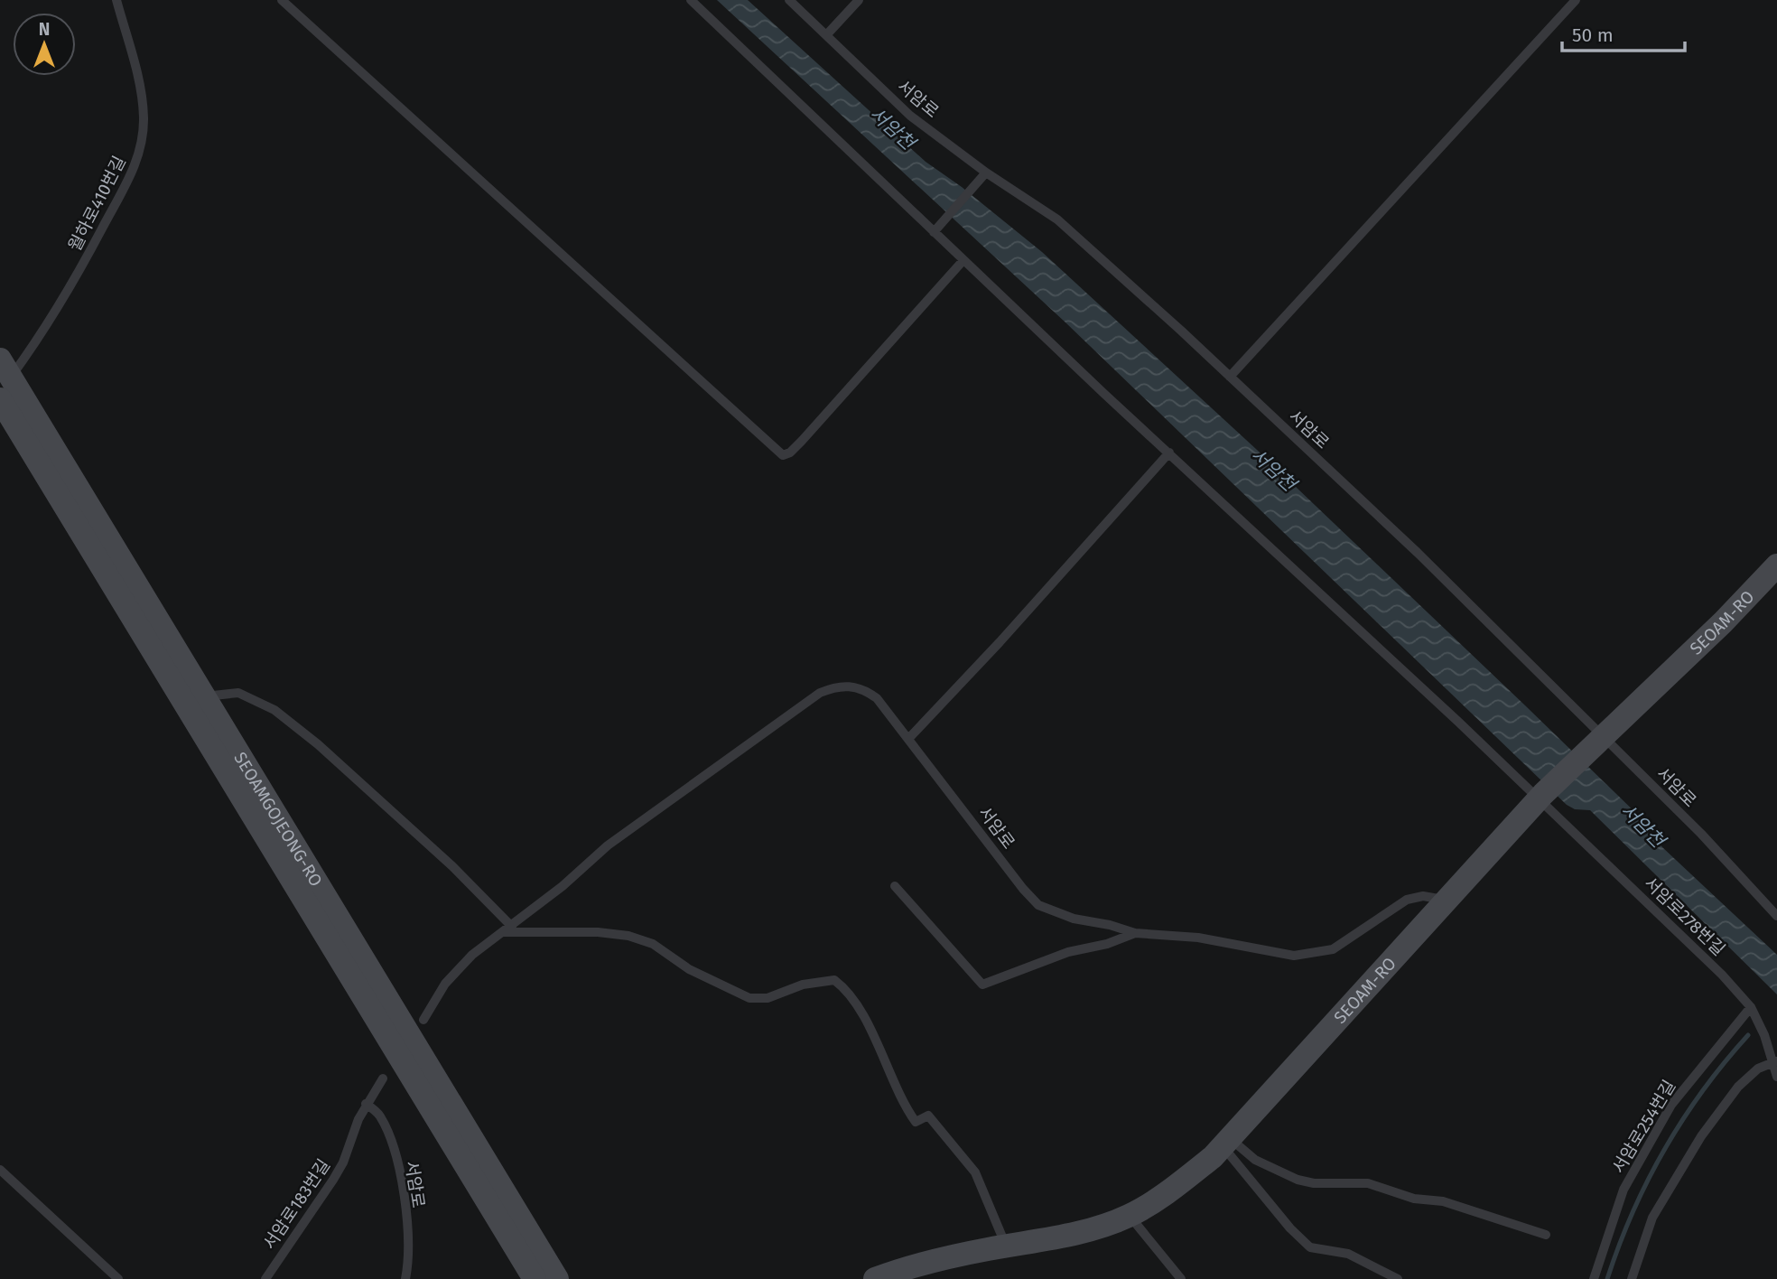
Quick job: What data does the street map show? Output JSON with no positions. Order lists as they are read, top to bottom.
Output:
{
  "streets": {
    "main road": ["SEOAM-RO", "SEOAMGOJEONG-RO"],
    "lane": [
      "서암로",
      "월하로410번길",
      "서암로278번길",
      "서암로254번길",
      "서암로183번길"
    ]
  },
  "crossings": [
    ["서암로", "SEOAM-RO"],
    ["서암로", "서암로183번길"],
    ["월하로410번길", "SEOAMGOJEONG-RO"],
    ["SEOAM-RO", "서암로278번길"],
    ["서암로278번길", "서암로254번길"]
  ],
  "water": ["서암천"],
  "scale_bar": "50 m",
  "north": "top"
}
